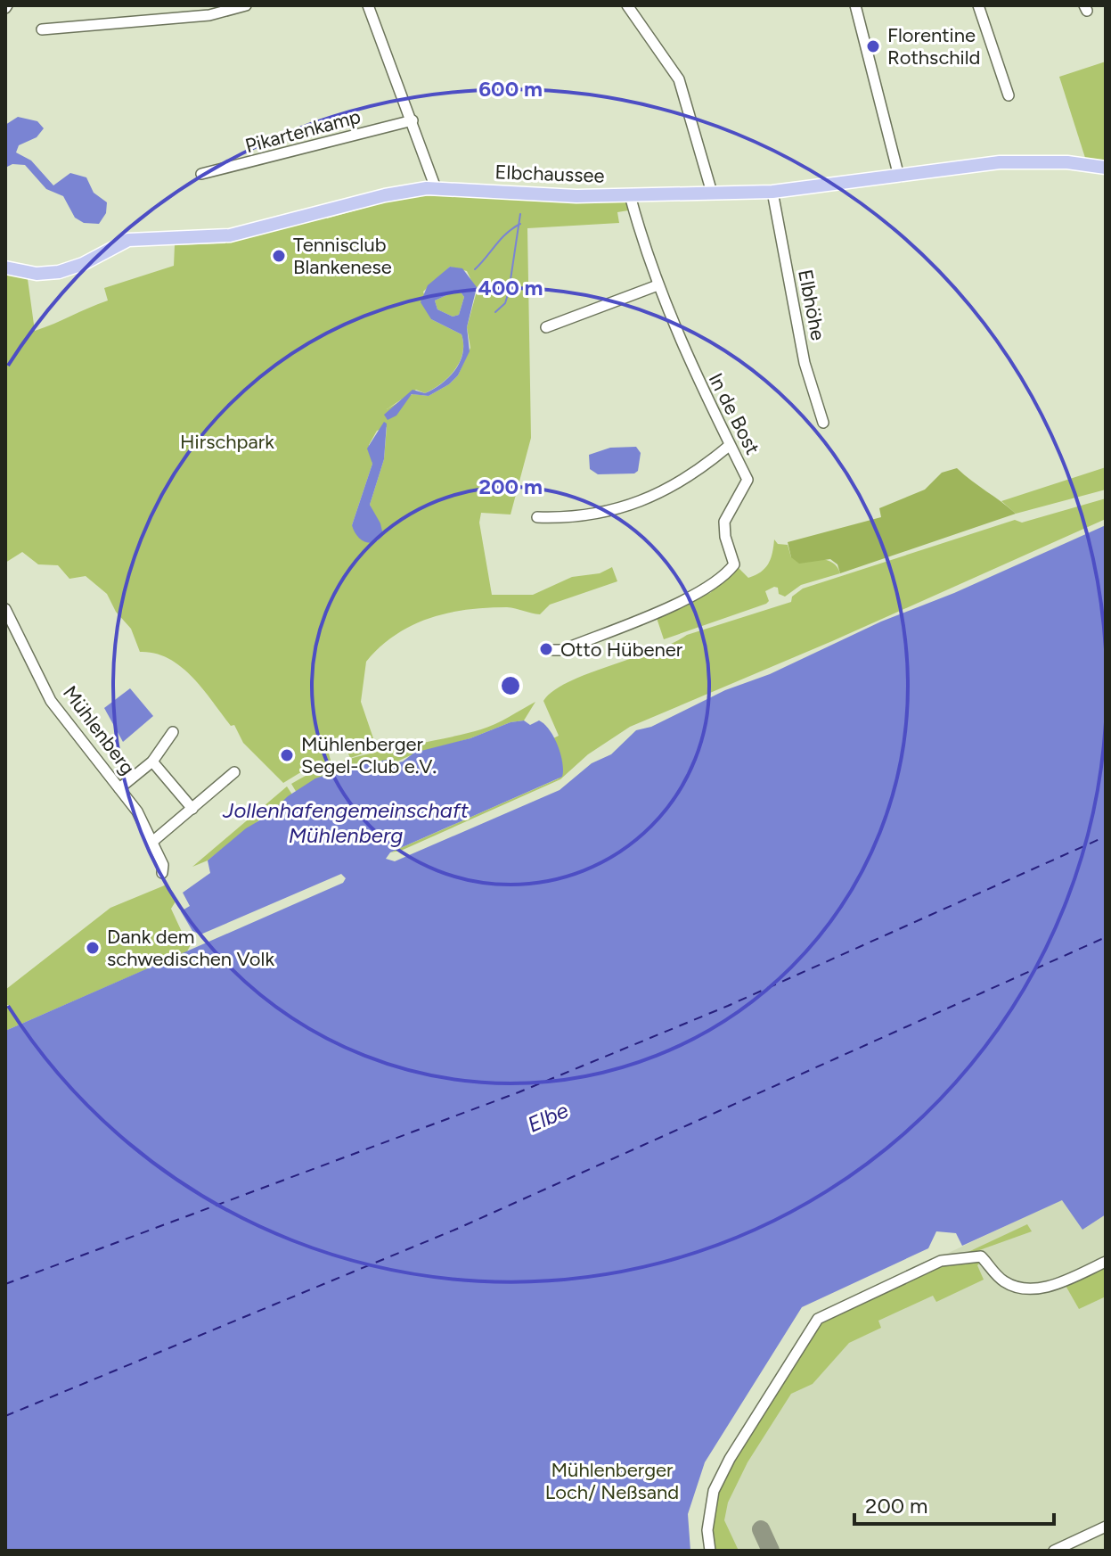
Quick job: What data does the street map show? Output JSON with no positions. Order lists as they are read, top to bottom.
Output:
{
  "streets": {
    "main road": ["Elbchaussee"],
    "street": [
      "Pikartenkamp",
      "Elbhöhe",
      "In de Bost",
      "Mühlenberg"
    ]
  },
  "crossings": [
    ["Elbchaussee", "Elbhöhe"],
    ["Elbchaussee", "In de Bost"]
  ],
  "water": ["Jollenhafengemeinschaft Mühlenberg", "Elbe"],
  "parks": ["Hirschpark", "Mühlenberger Loch/ Neßsand"],
  "places": [
    "Florentine Rothschild",
    "Tennisclub Blankenese",
    "Otto Hübener",
    "Mühlenberger Segel-Club e.V.",
    "Dank dem schwedischen Volk"
  ],
  "scale_bar": "200 m",
  "rings": ["600 m", "400 m", "200 m"]
}
